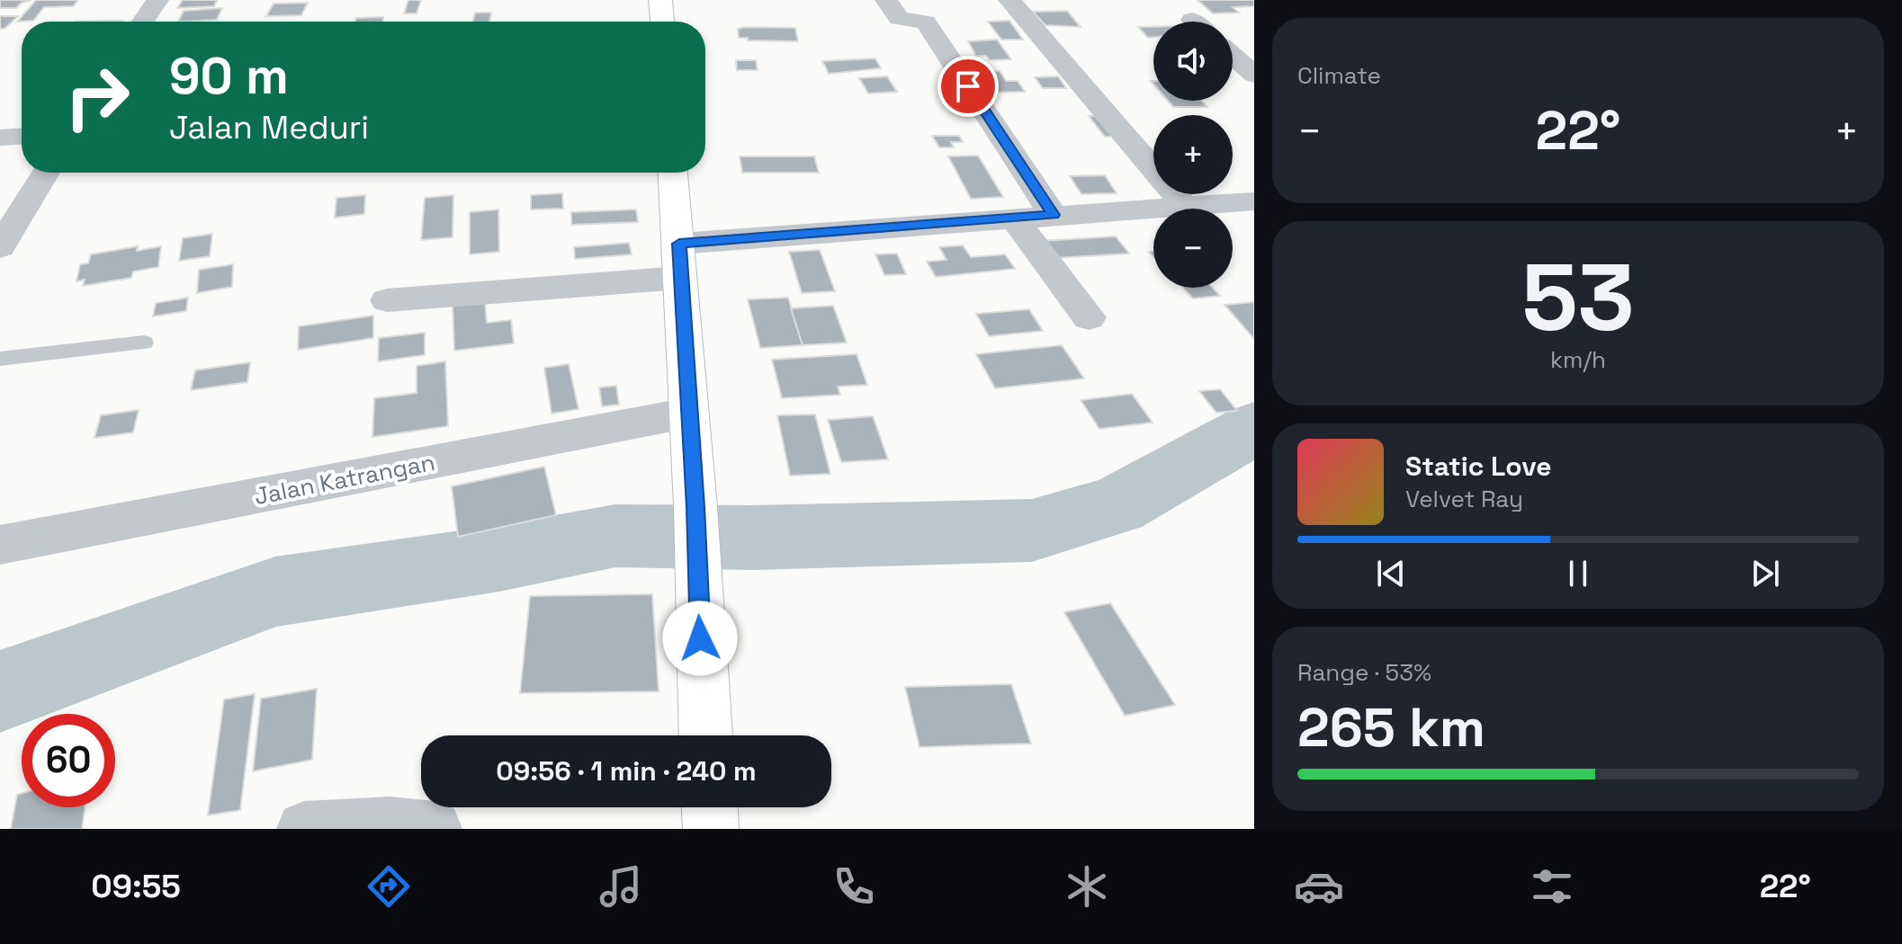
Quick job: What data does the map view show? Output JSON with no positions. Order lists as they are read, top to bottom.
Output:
{
  "streets": {
    "street": ["Jalan Katrangan"]
  },
  "page": {
    "tile": [
      "Climate",
      ["53", "km/h"],
      ["Range · 53%", "265 km"]
    ],
    "map_buttons": ["+", "−"],
    "turn": ["90 m", "Jalan Meduri"],
    "heat": ["−", "22°", "+"],
    "song": ["Static Love", "Velvet Ray"],
    "limit": "60",
    "trip": "09:56 · 1 min · 240 m",
    "tabs": ["09:55", "22°"]
  }
}
